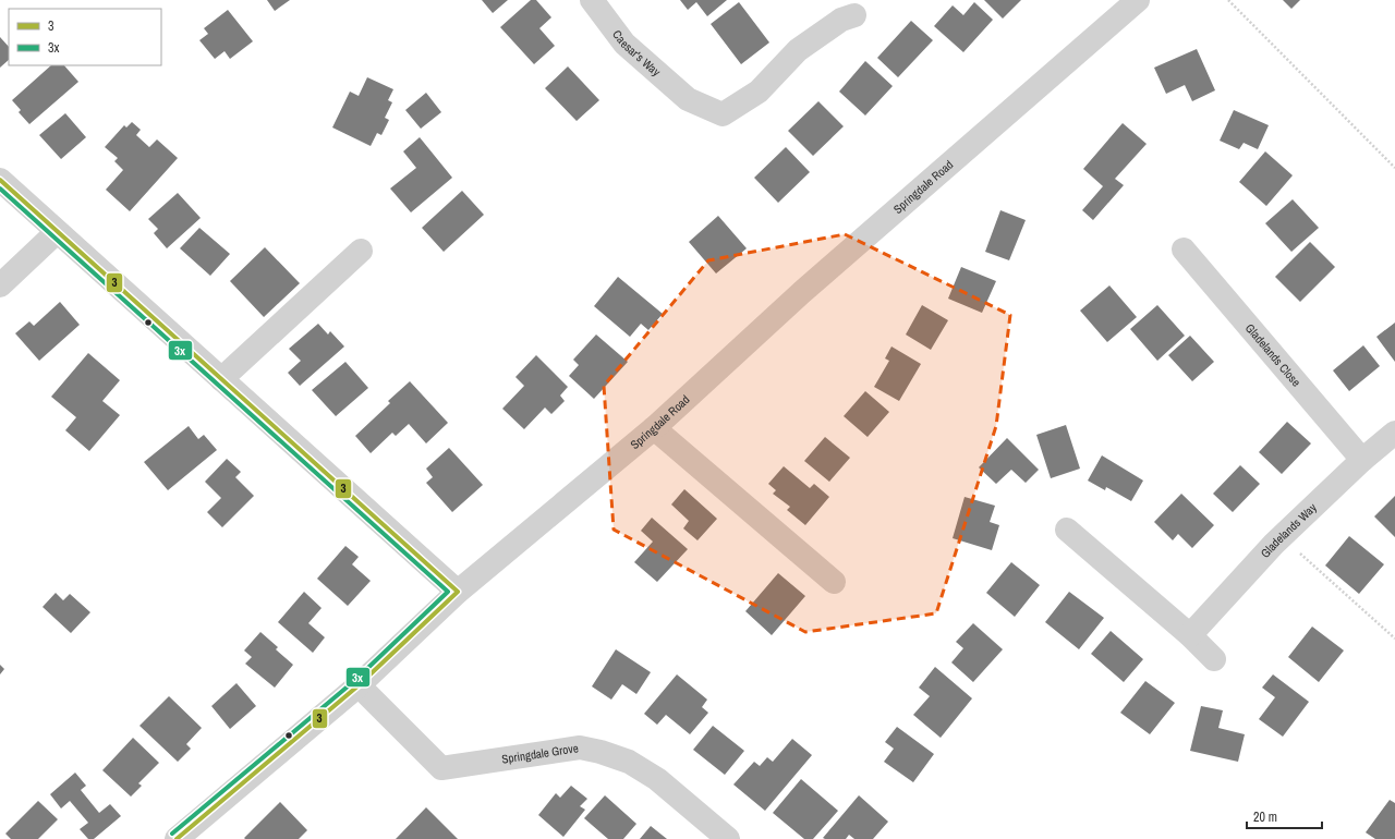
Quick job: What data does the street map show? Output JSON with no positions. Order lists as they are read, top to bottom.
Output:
{
  "streets": {
    "street": [
      "Caesar's Way",
      "Springdale Road",
      "Gladelands Close",
      "Gladelands Way",
      "Springdale Grove"
    ]
  },
  "crossings": [
    ["Springdale Road", "Springdale Grove"],
    ["Gladelands Close", "Gladelands Way"]
  ],
  "lines": ["transit line 3", "transit line 3x"],
  "legend": ["3", "3x"],
  "scale_bar": "20 m"
}
